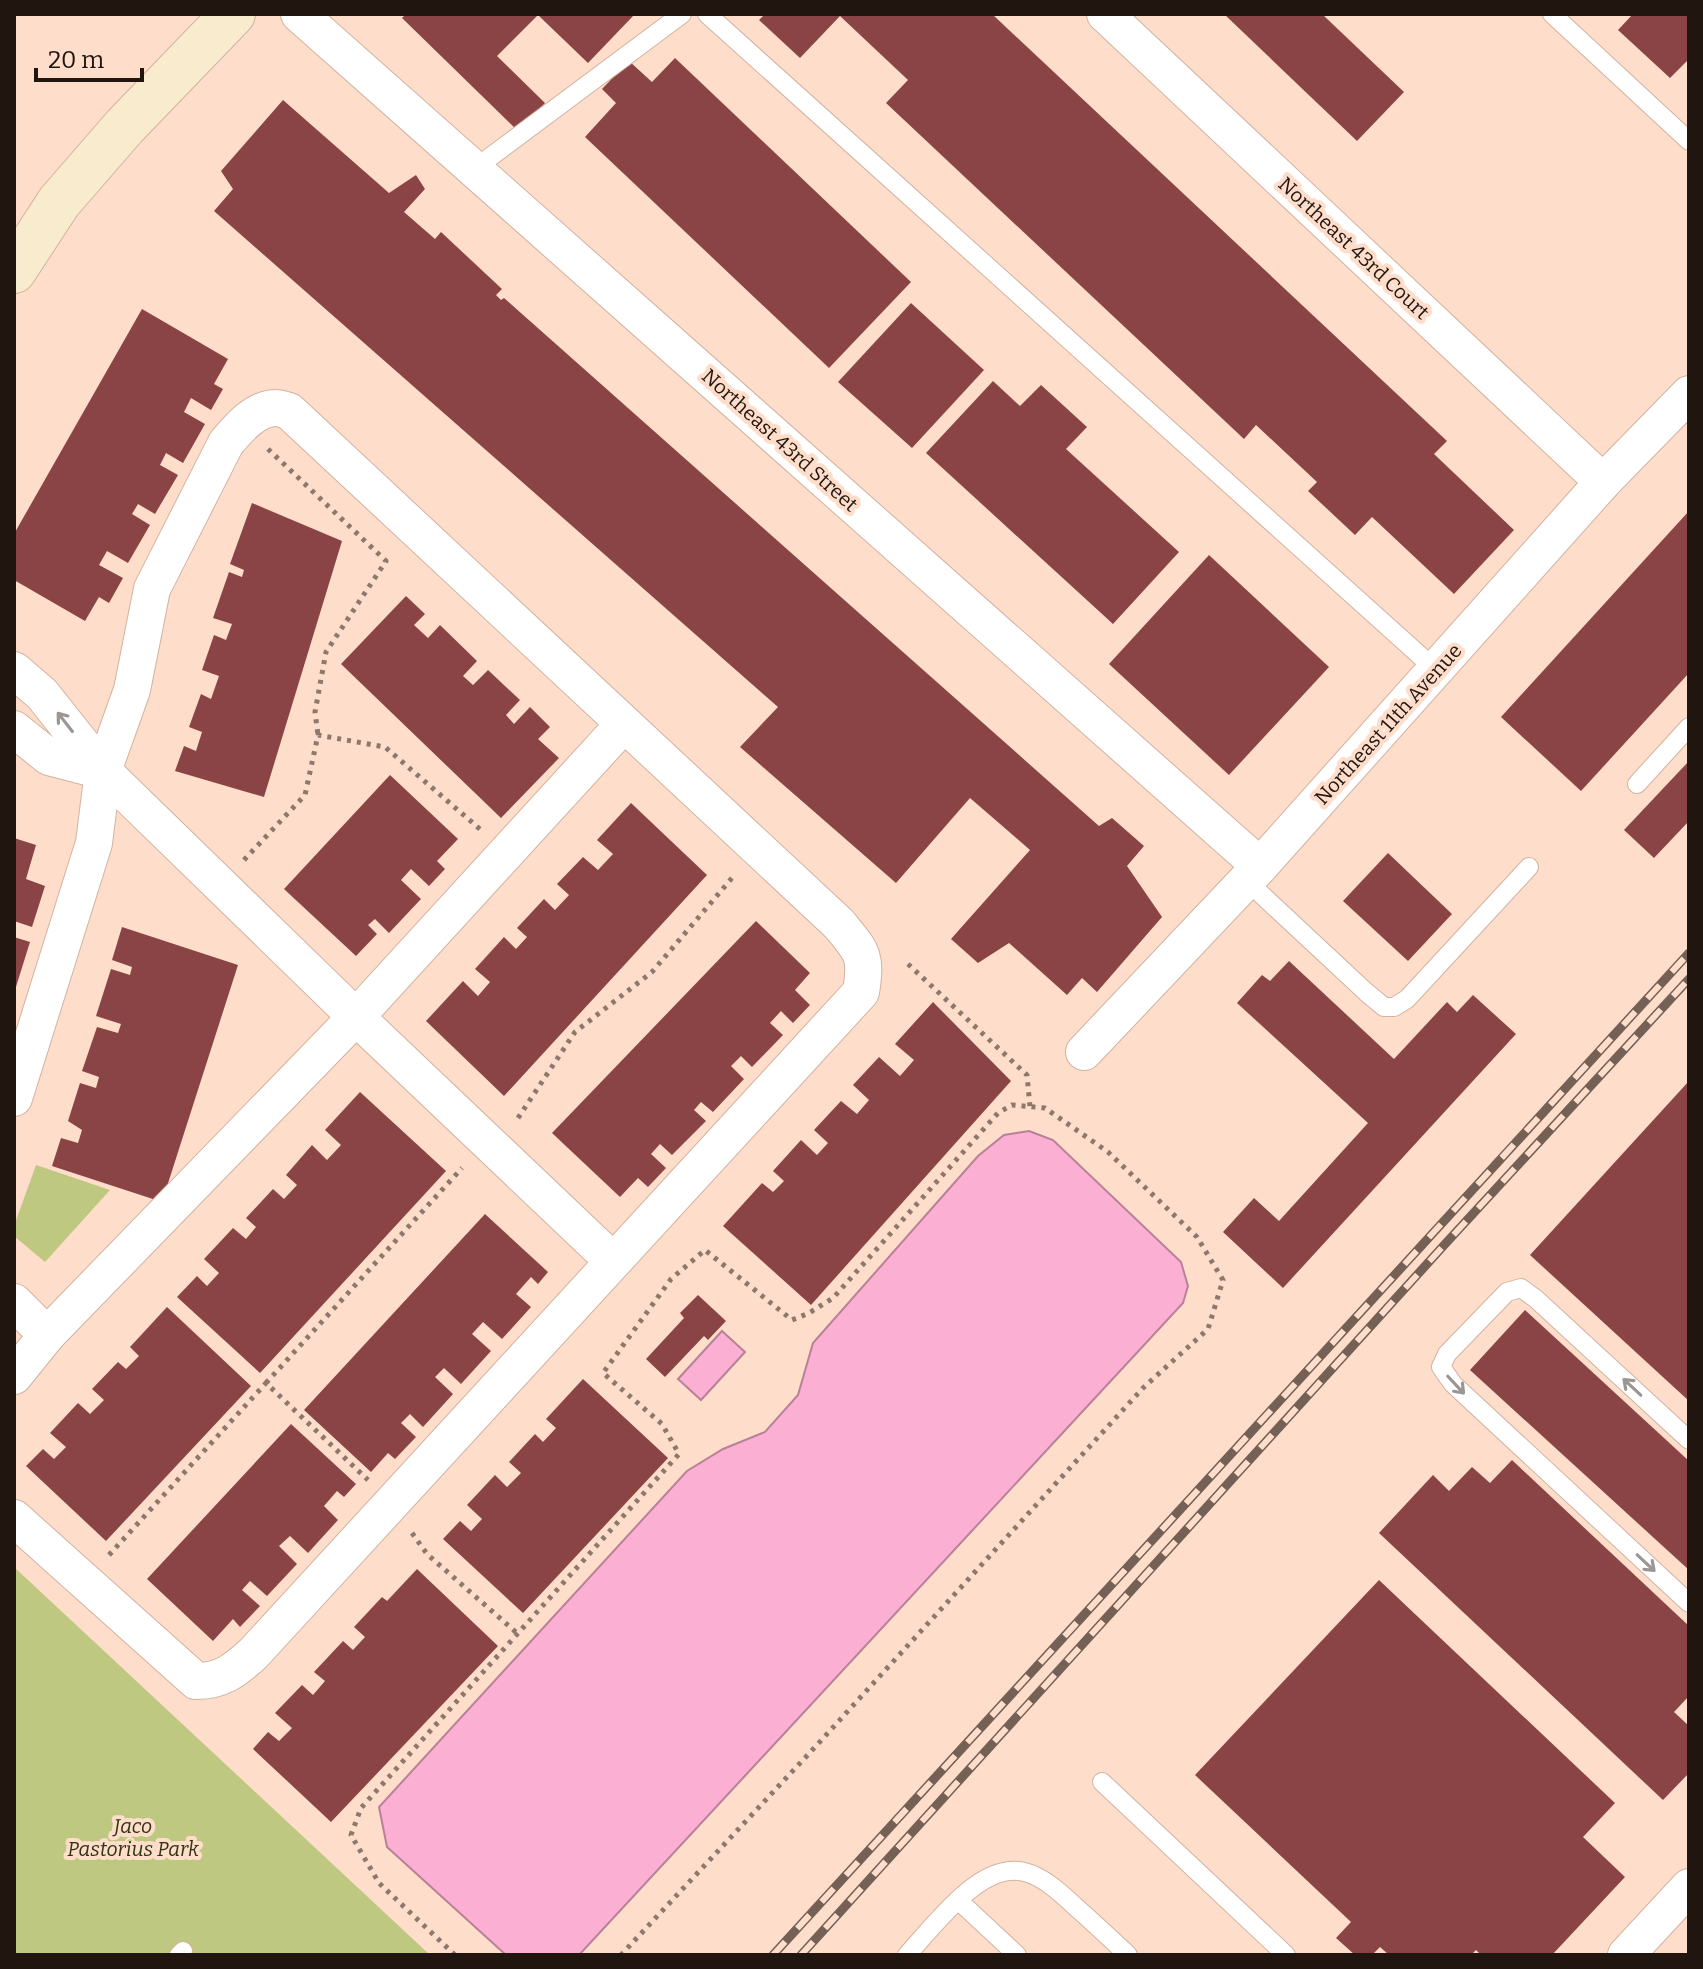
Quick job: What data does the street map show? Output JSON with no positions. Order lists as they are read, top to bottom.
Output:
{
  "streets": {
    "street": ["Northeast 43rd Court", "Northeast 43rd Street", "Northeast 11th Avenue"]
  },
  "crossings": [
    ["Northeast 43rd Court", "Northeast 11th Avenue"],
    ["Northeast 43rd Street", "Northeast 11th Avenue"]
  ],
  "parks": ["Jaco Pastorius Park"],
  "scale_bar": "20 m"
}
